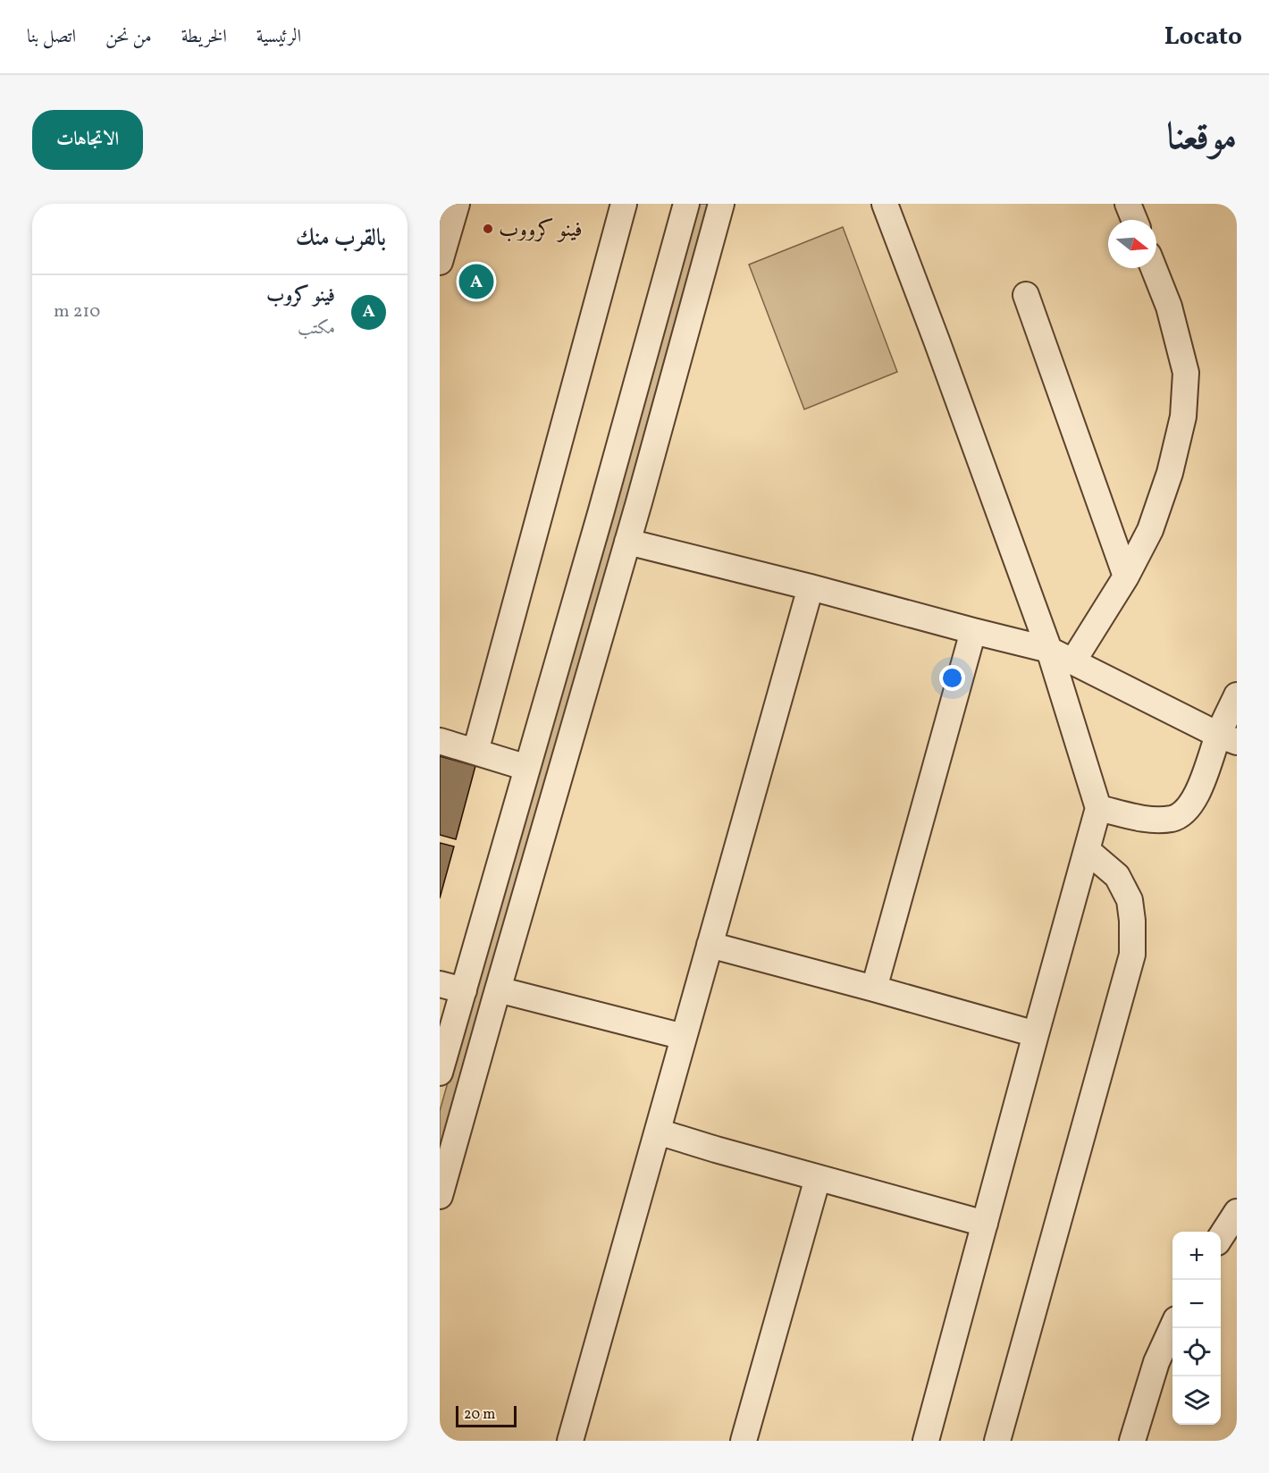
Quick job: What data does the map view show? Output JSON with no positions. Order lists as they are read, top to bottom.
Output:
{
  "places": ["فینو کرووب"],
  "scale_bar": "20 m",
  "north": "right",
  "page": {
    "header": "Locato",
    "nav": [
      "الرئيسية",
      "الخريطة",
      "من نحن",
      "اتصل بنا"
    ],
    "title": "موقعنا",
    "buttons": "الاتجاهات",
    "heading": "بالقرب منك",
    "pins": "A",
    "list": [
      {
        "mark": "A",
        "name": "فينو كروب",
        "note": "مكتب",
        "value": "210 m"
      }
    ],
    "map_buttons": ["+", "−"],
    "scale": "20 m"
  }
}
